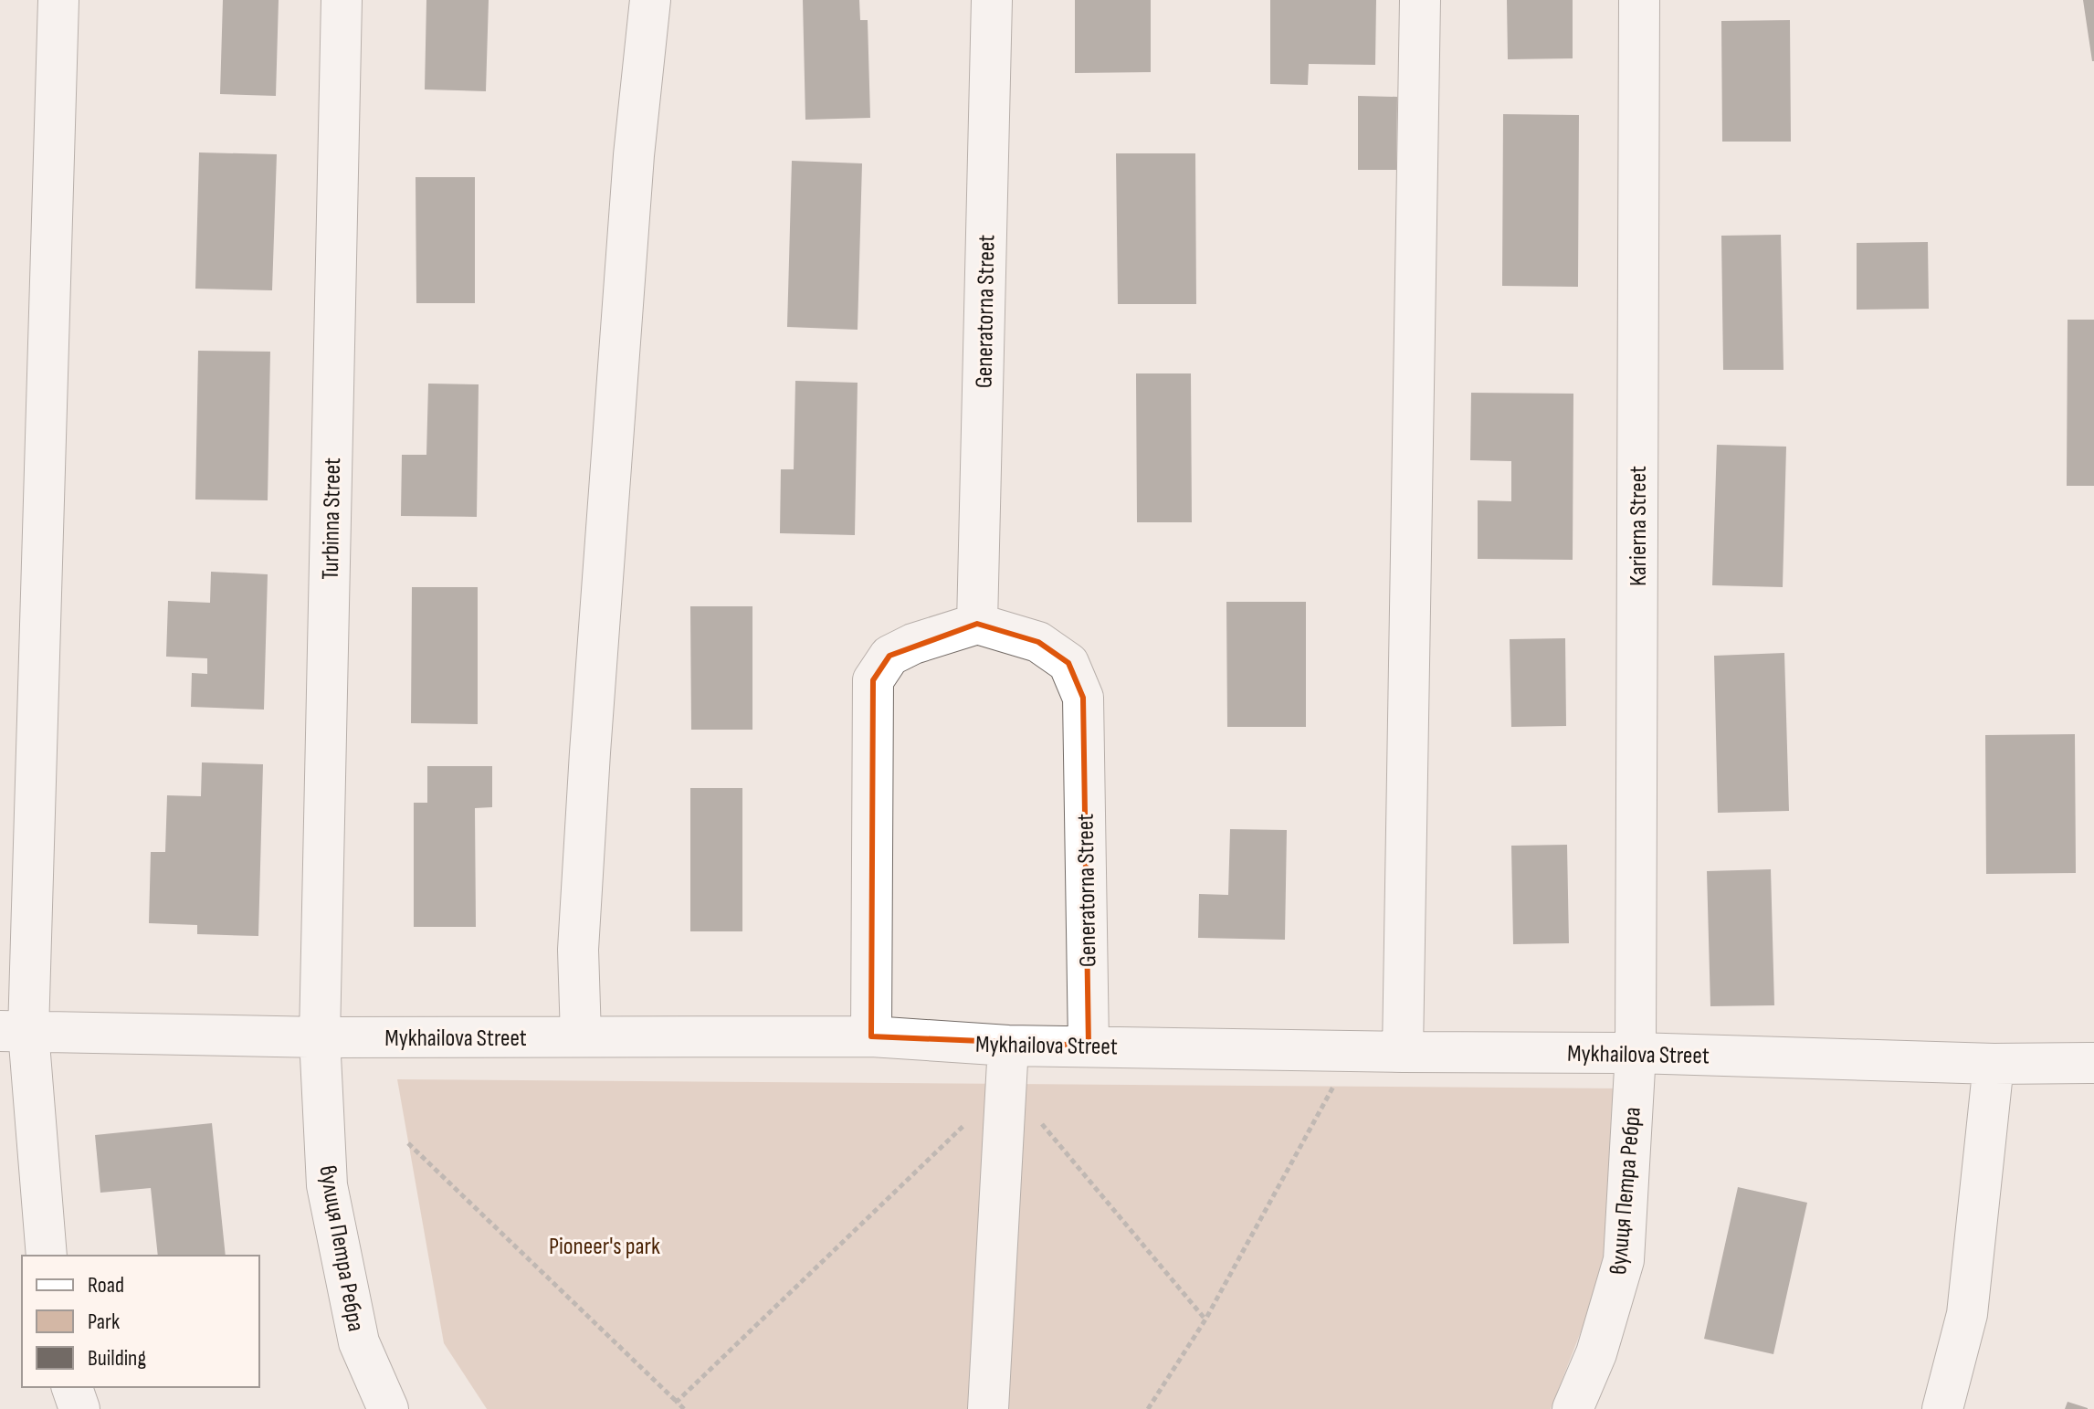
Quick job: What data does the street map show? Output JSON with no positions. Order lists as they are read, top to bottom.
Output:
{
  "streets": {
    "street": [
      "Generatorna Street",
      "Turbinna Street",
      "Karierna Street",
      "Mykhailova Street",
      "вулиця Петра Ребра"
    ]
  },
  "crossings": [
    ["Generatorna Street", "Mykhailova Street"],
    ["Turbinna Street", "Mykhailova Street"],
    ["Turbinna Street", "вулиця Петра Ребра"],
    ["Karierna Street", "Mykhailova Street"],
    ["Karierna Street", "вулиця Петра Ребра"],
    ["Mykhailova Street", "вулиця Петра Ребра"]
  ],
  "parks": ["Pioneer's park"],
  "legend": ["Road", "Park", "Building"]
}
